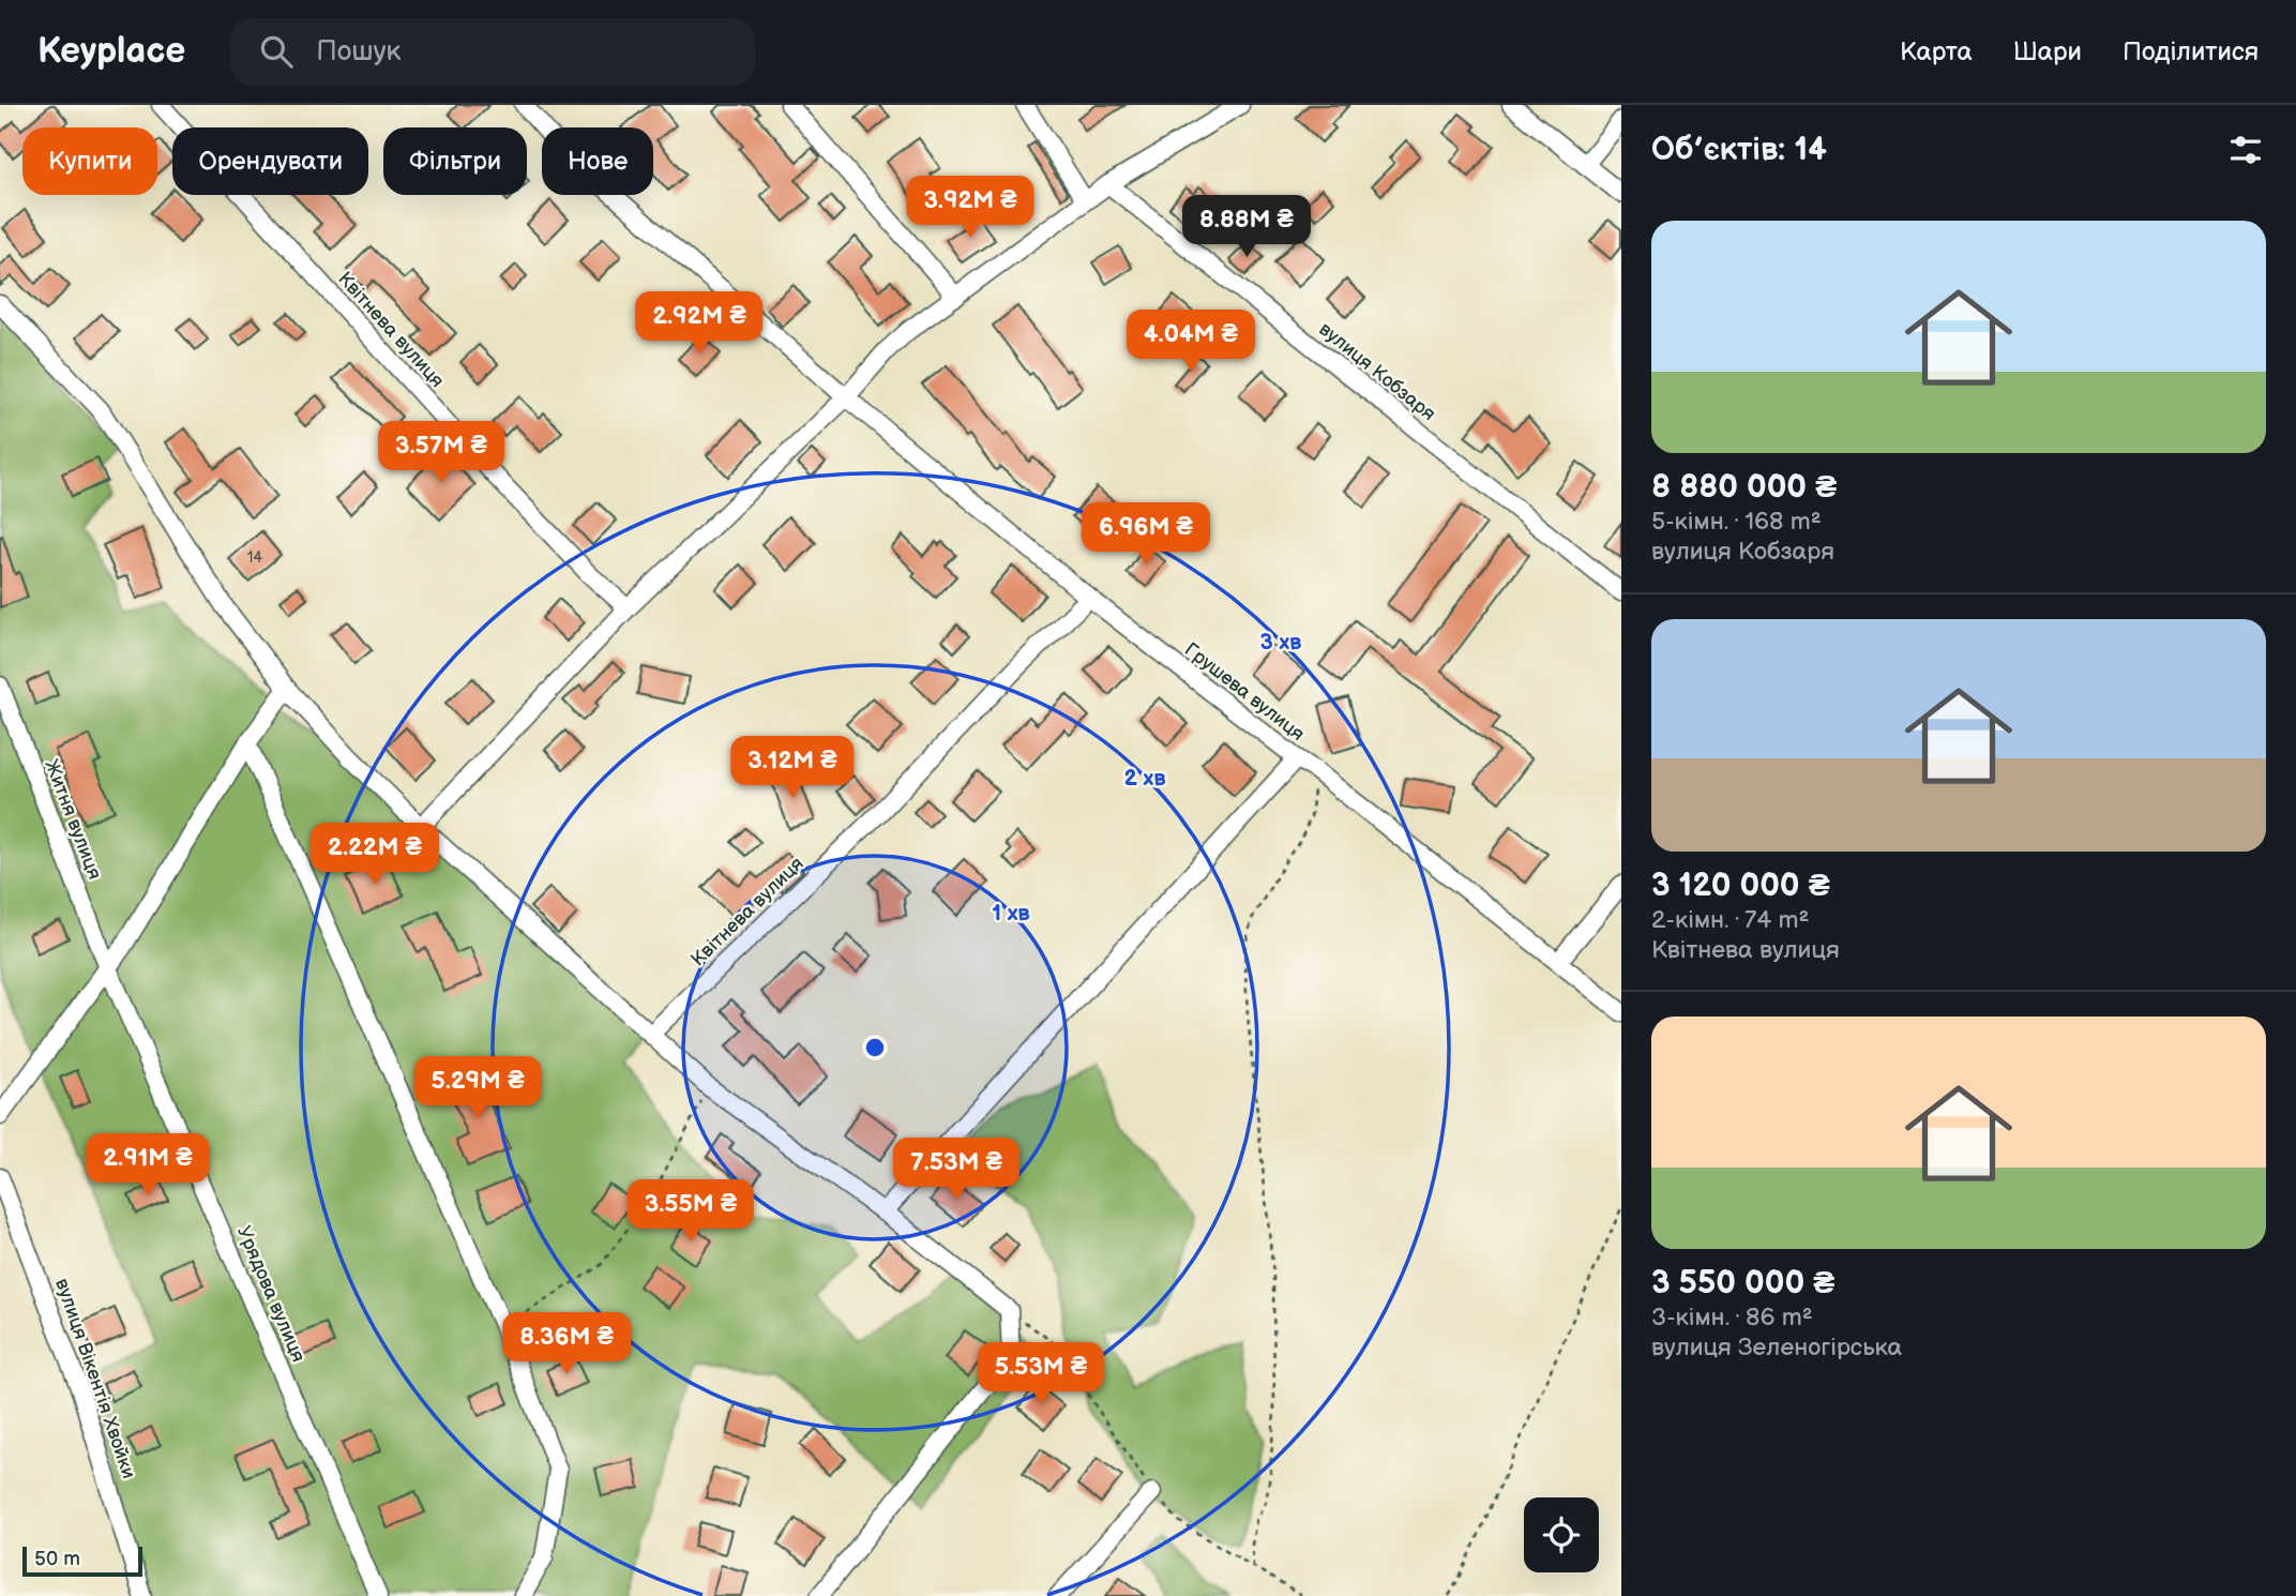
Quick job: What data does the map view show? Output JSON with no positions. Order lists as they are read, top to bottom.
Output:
{
  "streets": {
    "street": [
      "Квітнева вулиця",
      "вулиця Кобзаря",
      "Грушева вулиця",
      "Житня вулиця",
      "Урядова вулиця",
      "вулиця Вікентія Хвойки"
    ]
  },
  "crossings": [
    ["Квітнева вулиця", "Грушева вулиця"],
    ["Житня вулиця", "Урядова вулиця"]
  ],
  "house_numbers": ["14"],
  "scale_bar": "50 m",
  "page": {
    "header": "Keyplace",
    "search": "Пошук",
    "nav": ["Карта", "Шари", "Поділитися"],
    "heading": "Об’єктів: 14",
    "chip": [
      "Купити",
      "Орендувати",
      "Фільтри",
      "Нове"
    ],
    "price": [
      "3.92M ₴",
      "8.88M ₴",
      "2.92M ₴",
      "4.04M ₴",
      "3.57M ₴",
      "6.96M ₴",
      "3.12M ₴",
      "2.22M ₴",
      "5.29M ₴",
      "2.91M ₴",
      "7.53M ₴",
      "3.55M ₴",
      "8.36M ₴",
      "5.53M ₴"
    ],
    "list": [
      {
        "name": "8 880 000 ₴",
        "note": "5-кімн. · 168 m² · вулиця Кобзаря"
      },
      {
        "name": "3 120 000 ₴",
        "note": "2-кімн. · 74 m² · Квітнева вулиця"
      },
      {
        "name": "3 550 000 ₴",
        "note": "3-кімн. · 86 m² · вулиця Зеленогірська"
      }
    ],
    "scale": "50 m"
  },
  "rings": ["3 хв", "2 хв", "1 хв"]
}
